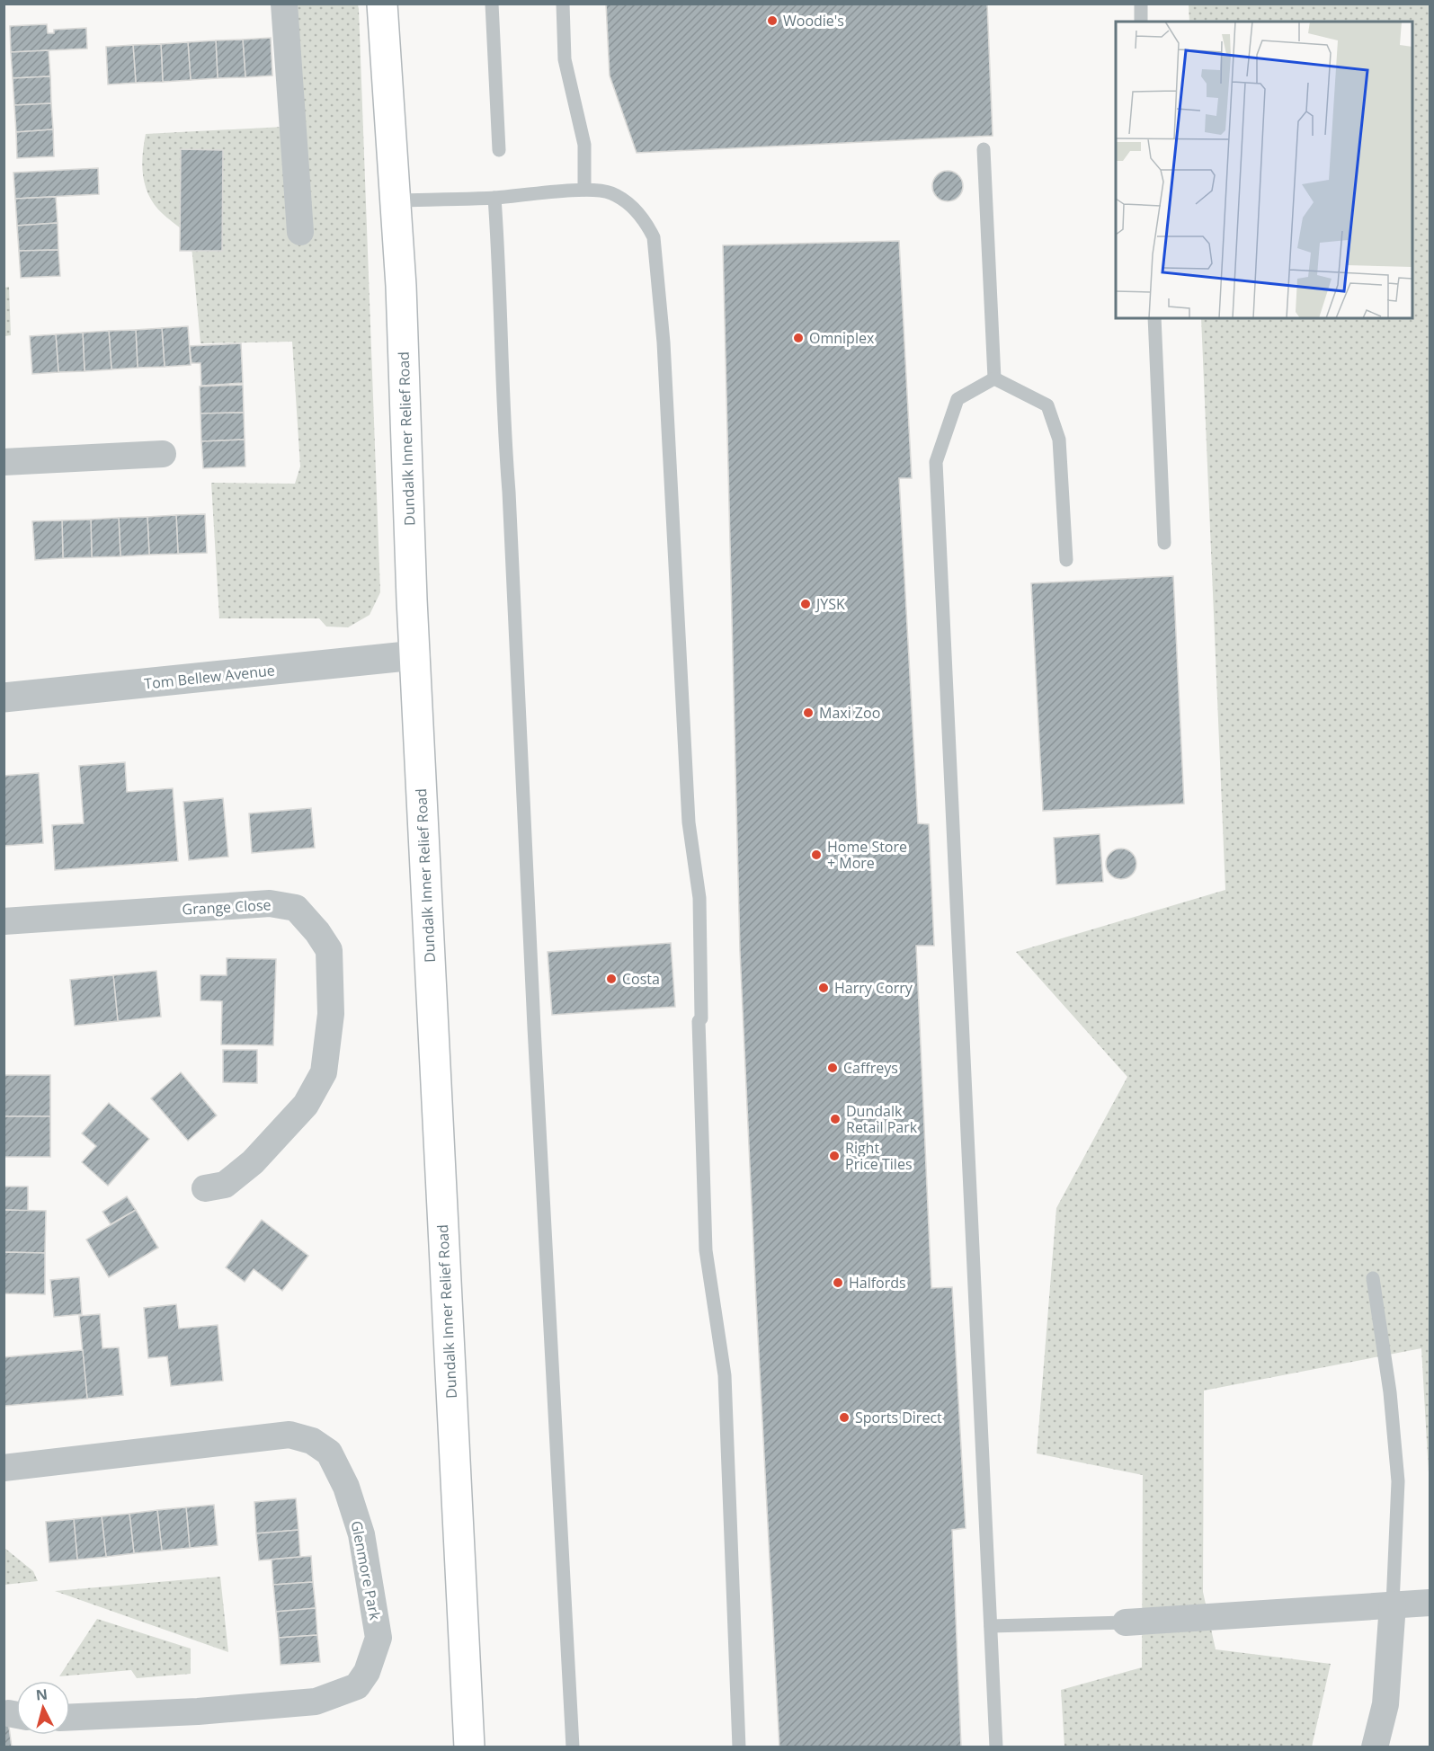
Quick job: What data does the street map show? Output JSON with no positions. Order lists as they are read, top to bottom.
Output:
{
  "streets": {
    "main road": ["Dundalk Inner Relief Road"],
    "street": ["Tom Bellew Avenue", "Grange Close", "Glenmore Park"]
  },
  "crossings": [
    ["Dundalk Inner Relief Road", "Tom Bellew Avenue"]
  ],
  "places": [
    "Woodie's",
    "Omniplex",
    "JYSK",
    "Maxi Zoo",
    "Home Store + More",
    "Costa",
    "Harry Corry",
    "Caffreys",
    "Dundalk Retail Park",
    "Right Price Tiles",
    "Halfords",
    "Sports Direct"
  ],
  "north": "top"
}
